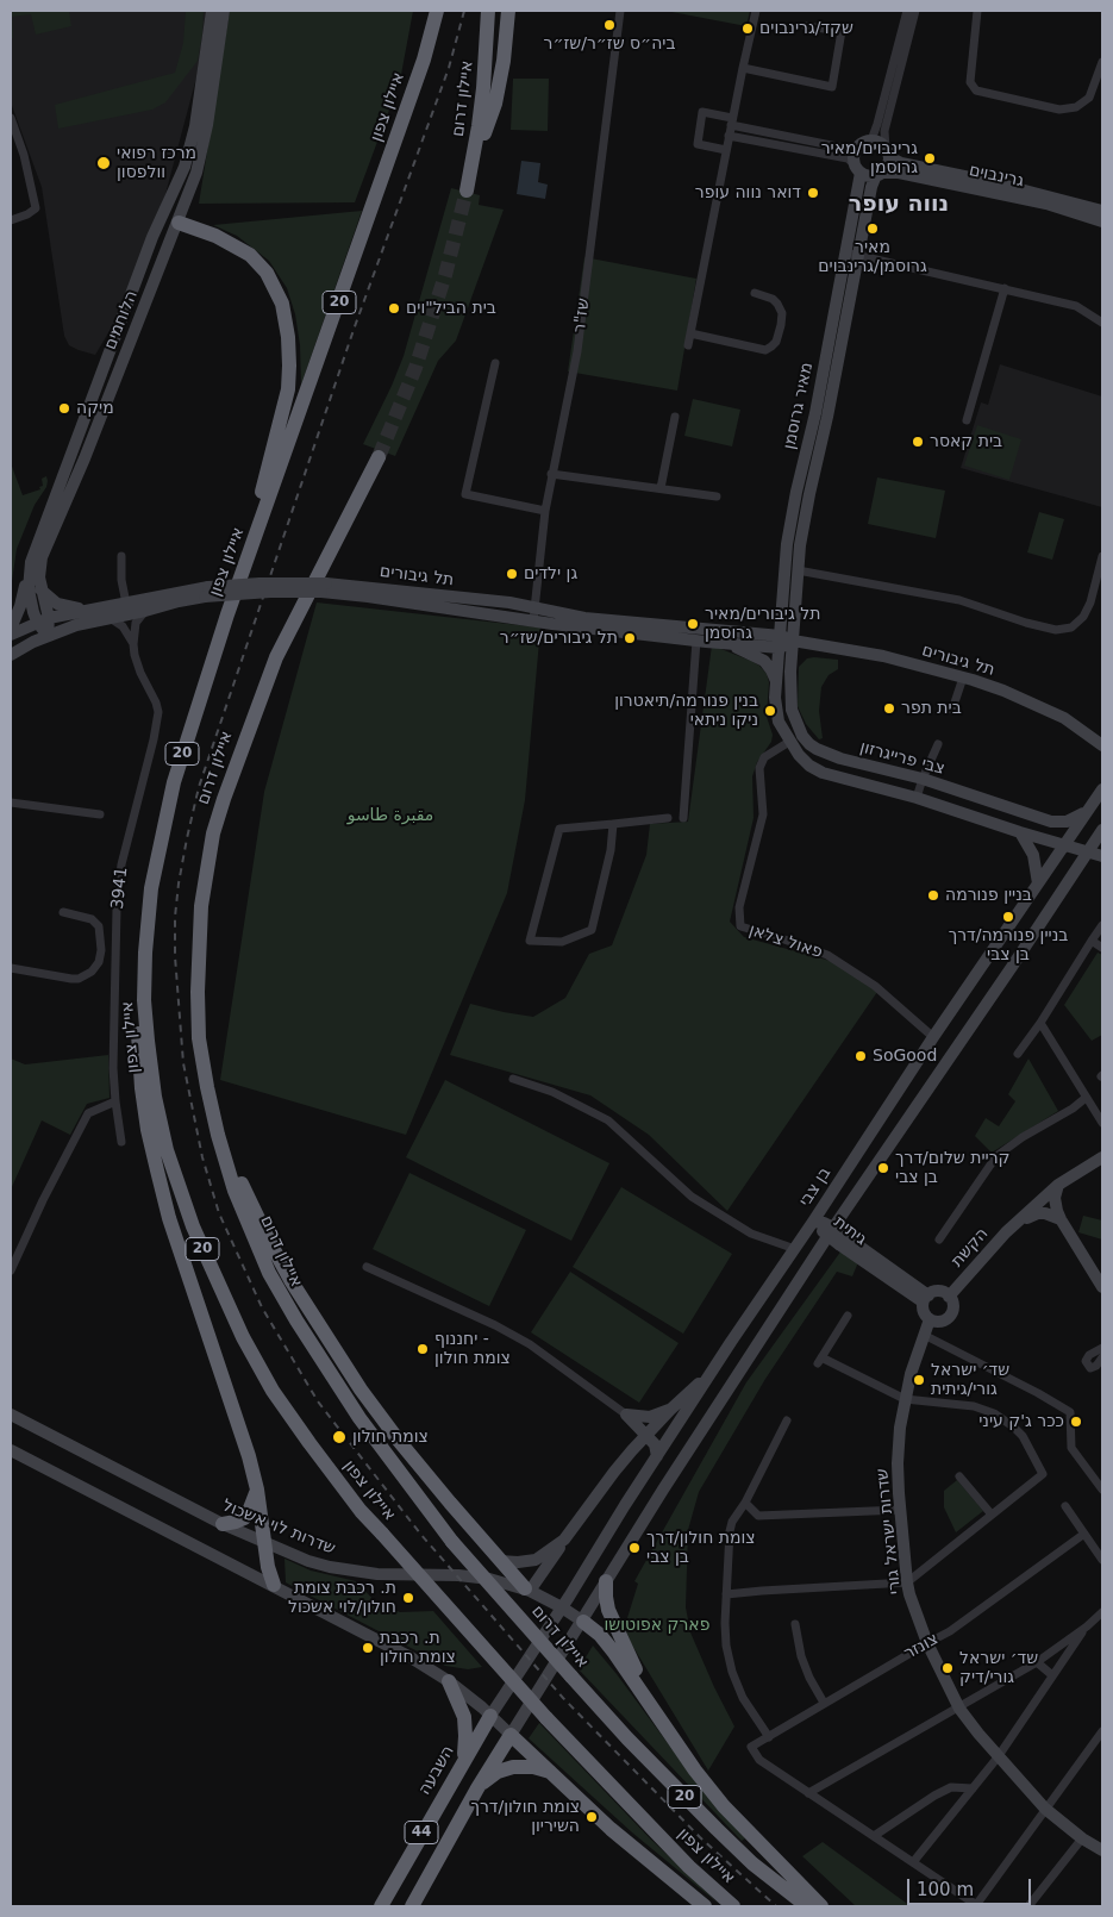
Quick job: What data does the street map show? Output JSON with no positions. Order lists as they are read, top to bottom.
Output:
{
  "streets": {
    "highway": [
      "איילון דרום",
      "איילון צפון",
      "20",
      "השבעה",
      "44"
    ],
    "main road": [
      "גרינבוים",
      "הלוחמים",
      "מאיר גרוסמן",
      "תל גיבורים",
      "צבי פרייגרזון",
      "בן צבי",
      "גיתית",
      "הקשת",
      "שדרות לוי אשכול",
      "שדרות ישראל גורי"
    ],
    "street": [
      "שז\"ר",
      "3941",
      "פאול צלאן",
      "צונזר"
    ]
  },
  "crossings": [
    ["גרינבוים", "מאיר גרוסמן"],
    ["שז\"ר", "תל גיבורים"],
    ["הלוחמים", "תל גיבורים"],
    ["מאיר גרוסמן", "תל גיבורים"],
    ["מאיר גרוסמן", "צבי פרייגרזון"],
    ["תל גיבורים", "צבי פרייגרזון"],
    ["תל גיבורים", "3941"],
    ["צבי פרייגרזון", "פאול צלאן"],
    ["צבי פרייגרזון", "בן צבי"],
    ["פאול צלאן", "בן צבי"],
    ["בן צבי", "גיתית"],
    ["בן צבי", "שדרות לוי אשכול"],
    ["בן צבי", "44"],
    ["גיתית", "הקשת"],
    ["גיתית", "שדרות ישראל גורי"],
    ["הקשת", "שדרות ישראל גורי"],
    ["שדרות לוי אשכול", "44"],
    ["שדרות ישראל גורי", "צונזר"],
    ["השבעה", "44"]
  ],
  "districts": ["נווה עופר"],
  "parks": ["مقبرة طاسو", "פארק אפוטושו"],
  "places": [
    "ביה״ס שז״ר/שז״ר",
    "שקד/גרינבוים",
    "גרינבוים/מאיר גרוסמן",
    "מרכז רפואי וולפסון",
    "דואר נווה עופר",
    "מאיר גרוסמן/גרינבוים",
    "בית הביל\"וים",
    "מיקה",
    "בית קאסר",
    "גן ילדים",
    "תל גיבורים/מאיר גרוסמן",
    "תל גיבורים/שז״ר",
    "בית תפר",
    "בנין פנורמה/תיאטרון ניקו ניתאי",
    "בניין פנורמה",
    "בניין פנורמה/דרך בן צבי",
    "SoGood",
    "קריית שלום/דרך בן צבי",
    "יחננוף - צומת חולון",
    "שד׳ ישראל גורי/גיתית",
    "ככר ג'ק עיני",
    "צומת חולון",
    "צומת חולון/דרך בן צבי",
    "ת. רכבת צומת חולון/לוי אשכול",
    "ת. רכבת צומת חולון",
    "שד׳ ישראל גורי/דיק",
    "צומת חולון/דרך השיריון"
  ],
  "scale_bar": "100 m"
}
